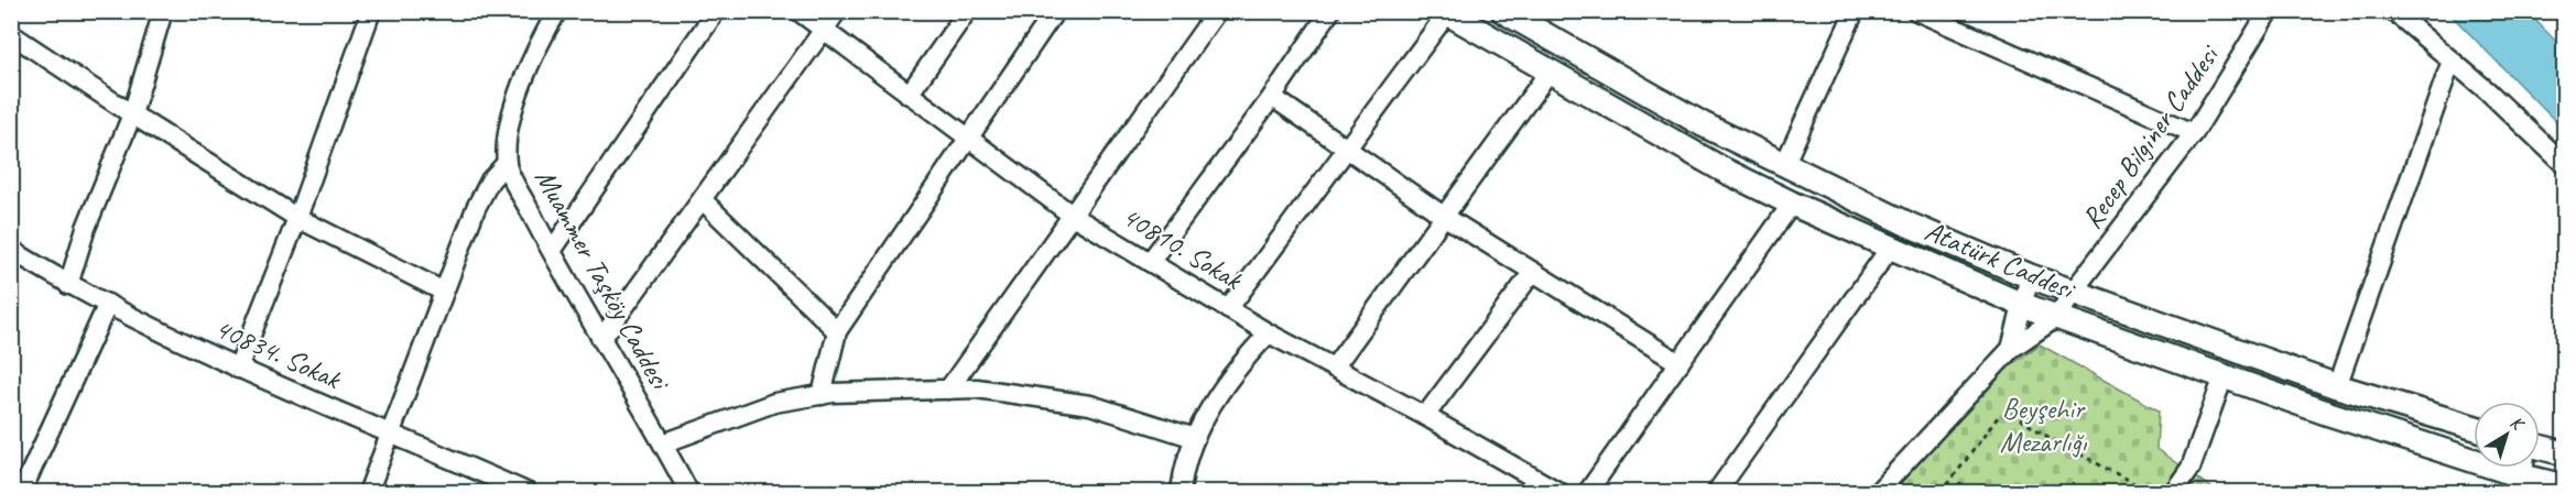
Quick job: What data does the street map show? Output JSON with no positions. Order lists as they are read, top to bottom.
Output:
{
  "streets": {
    "main road": ["Atatürk Caddesi"],
    "street": [
      "Recep Bilginer Caddesi",
      "40810. Sokak",
      "Muammer Taşköy Caddesi",
      "40834. Sokak"
    ]
  },
  "crossings": [
    ["Recep Bilginer Caddesi", "Atatürk Caddesi"]
  ],
  "parks": ["Beyşehir Mezarlığı"],
  "north": "top right"
}
